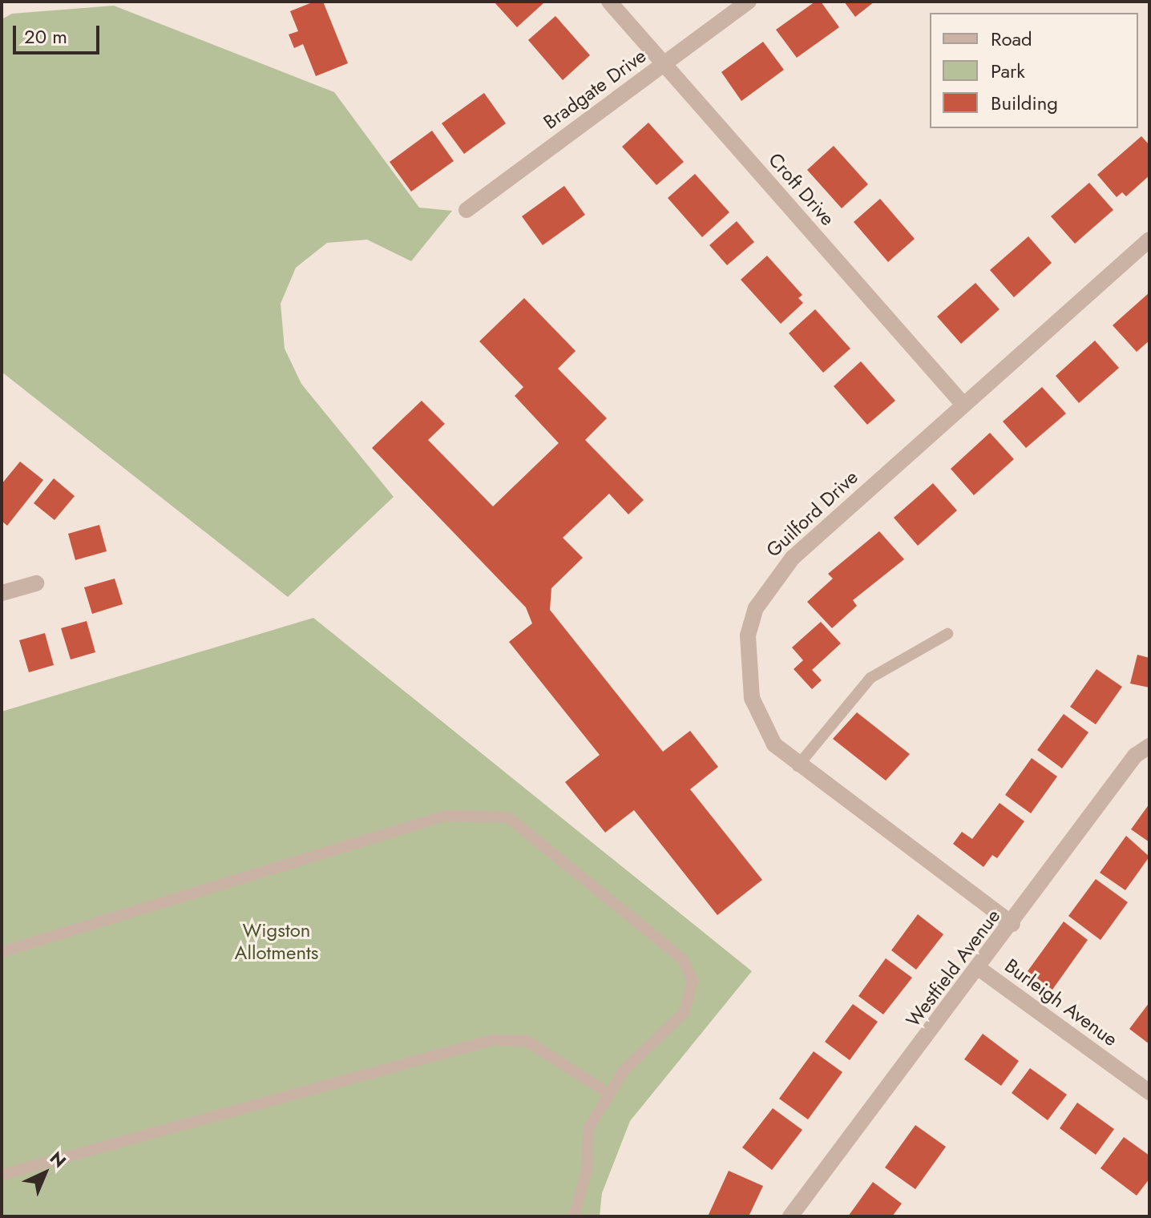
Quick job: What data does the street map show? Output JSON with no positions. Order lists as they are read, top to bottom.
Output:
{
  "streets": {
    "street": [
      "Bradgate Drive",
      "Croft Drive",
      "Guilford Drive",
      "Westfield Avenue",
      "Burleigh Avenue"
    ]
  },
  "crossings": [
    ["Bradgate Drive", "Croft Drive"],
    ["Croft Drive", "Guilford Drive"],
    ["Guilford Drive", "Westfield Avenue"],
    ["Westfield Avenue", "Burleigh Avenue"]
  ],
  "parks": ["Wigston Allotments"],
  "legend": ["Road", "Park", "Building"],
  "scale_bar": "20 m",
  "north": "top right"
}
